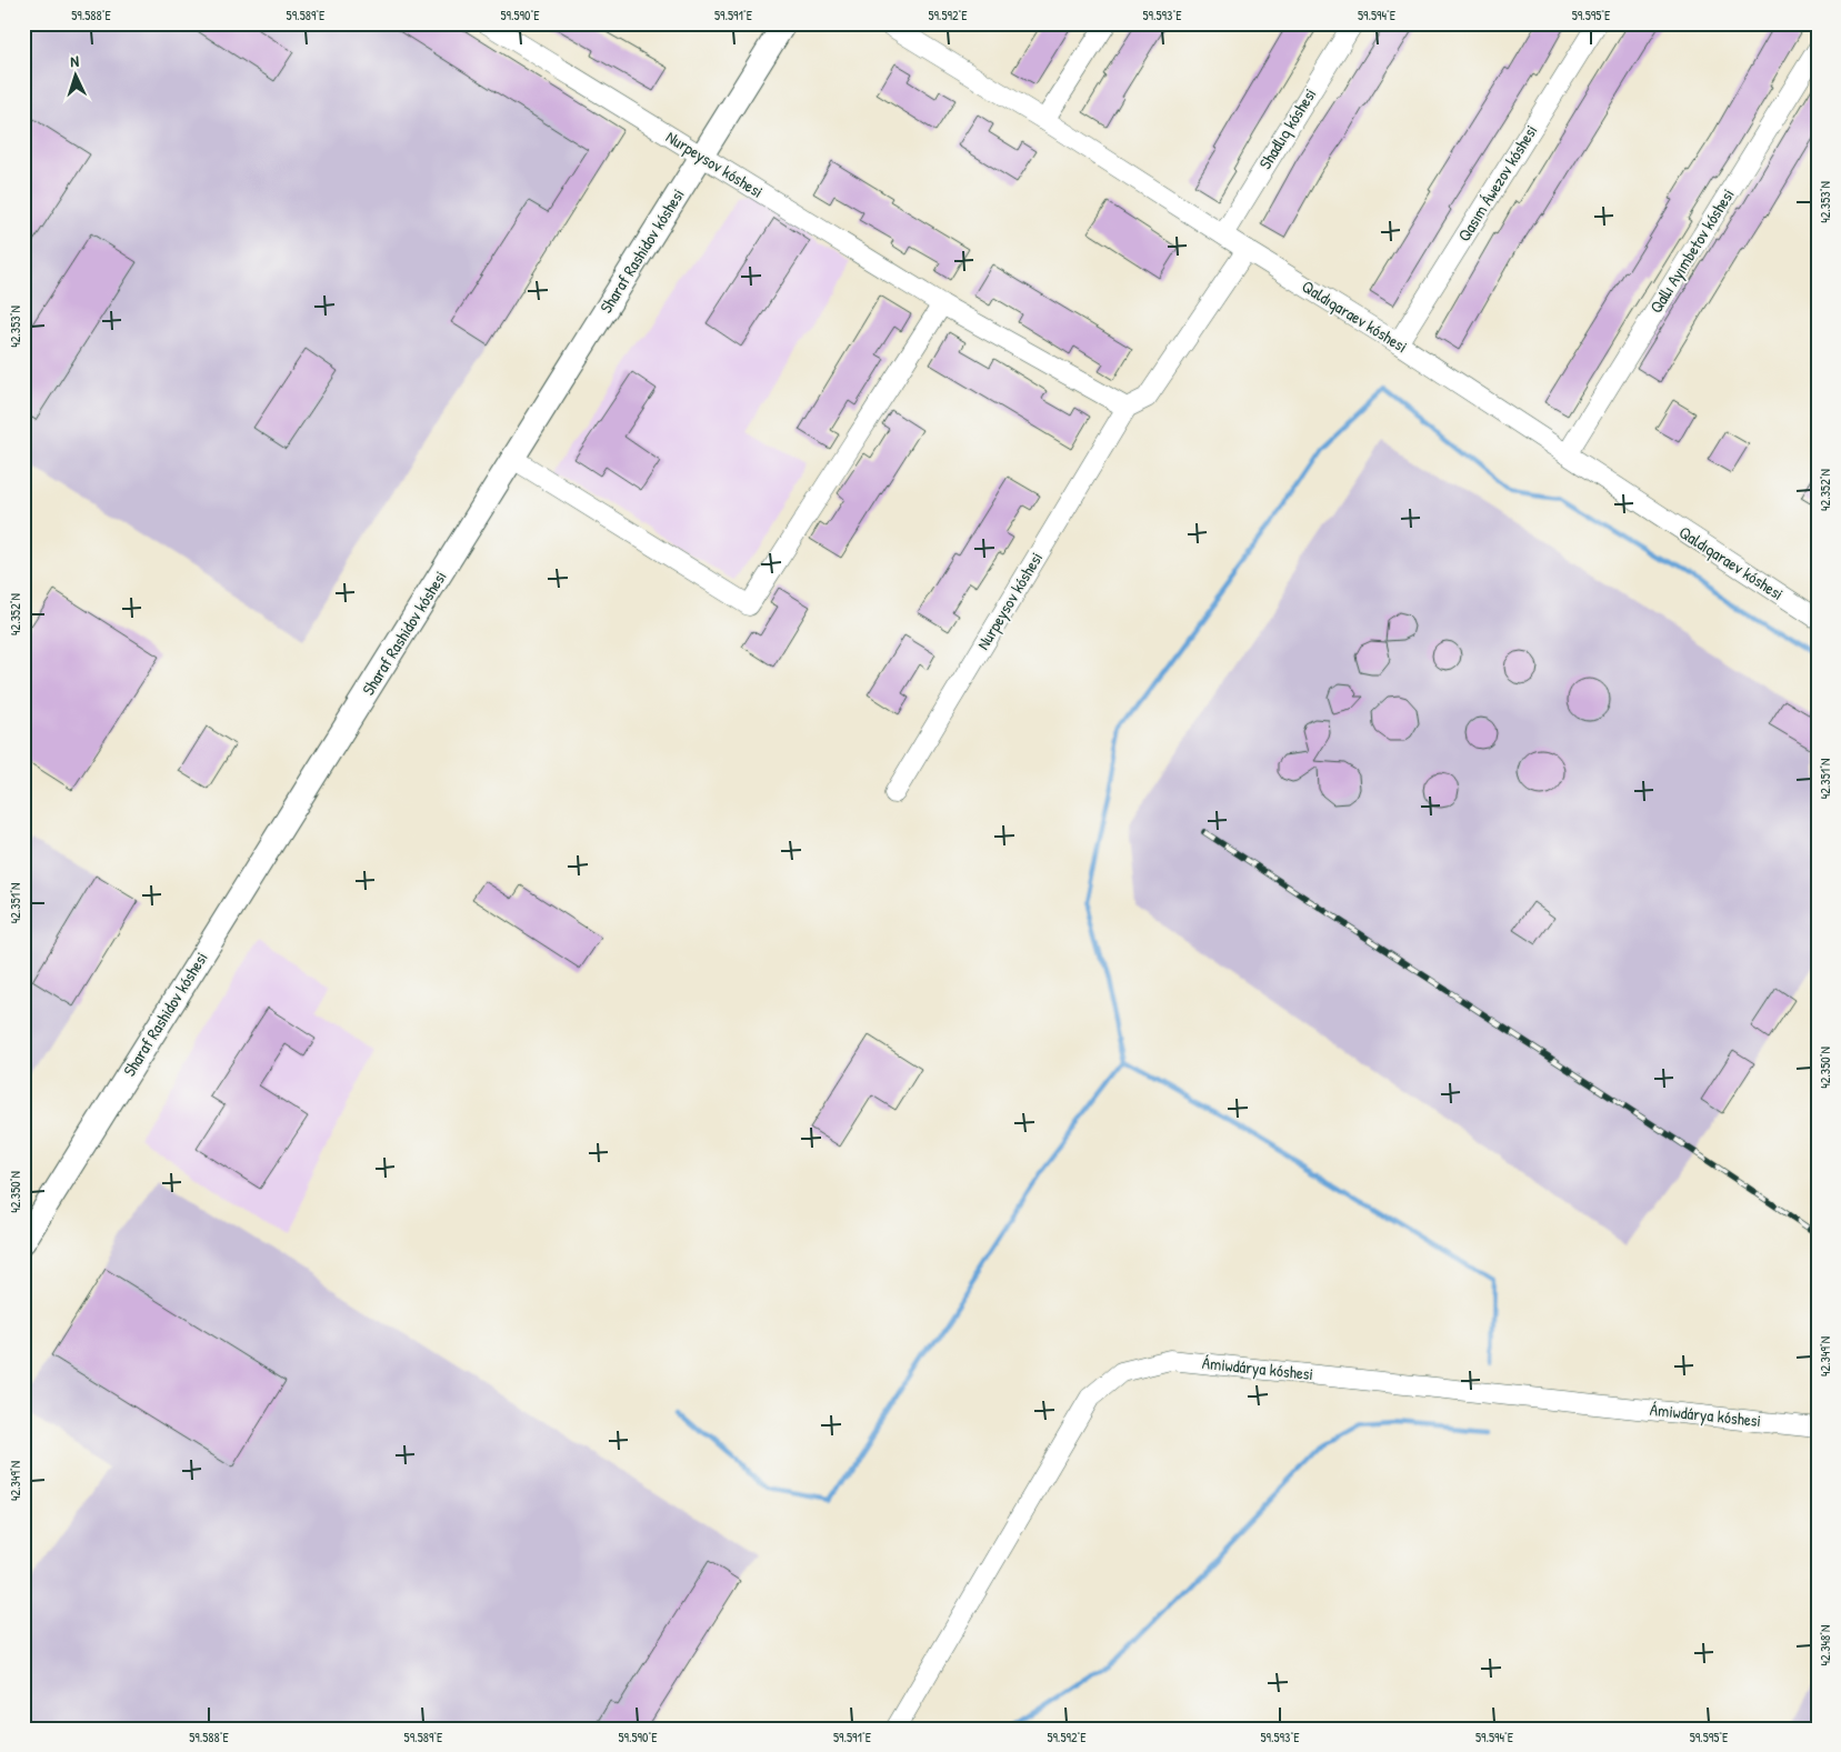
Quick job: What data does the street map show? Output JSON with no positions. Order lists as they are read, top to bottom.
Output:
{
  "streets": {
    "street": [
      "Shadlıq kóshesi",
      "Nurpeysov kóshesi",
      "Qasım Áwezov kóshesi",
      "Sharaf Rashidov kóshesi",
      "Qallı Ayımbetov kóshesi",
      "Qaldıqaraev kóshesi",
      "Ámiwdárya kóshesi"
    ]
  },
  "crossings": [
    ["Shadlıq kóshesi", "Qaldıqaraev kóshesi"],
    ["Nurpeysov kóshesi", "Sharaf Rashidov kóshesi"],
    ["Nurpeysov kóshesi", "Qaldıqaraev kóshesi"],
    ["Qasım Áwezov kóshesi", "Qaldıqaraev kóshesi"],
    ["Qallı Ayımbetov kóshesi", "Qaldıqaraev kóshesi"]
  ],
  "north": "top",
  "coordinates": [
    "59.588°E",
    "59.589°E",
    "59.590°E",
    "59.591°E",
    "59.592°E",
    "59.593°E",
    "59.594°E",
    "59.595°E",
    "42.353°N",
    "42.352°N",
    "42.351°N",
    "42.350°N",
    "42.349°N",
    "42.348°N"
  ]
}
